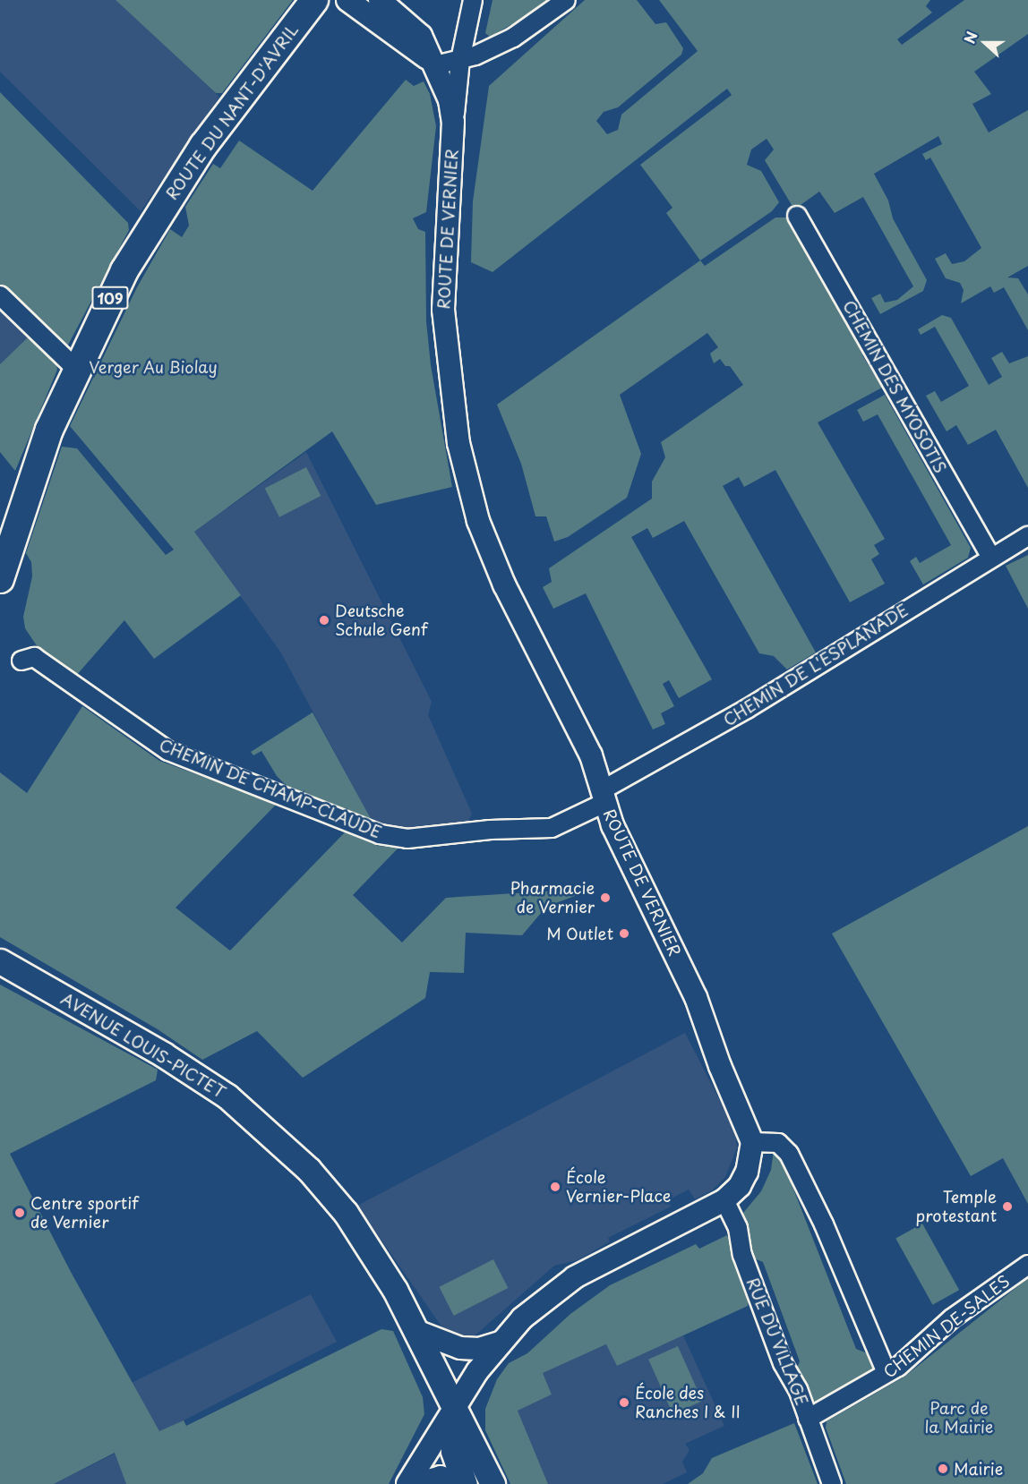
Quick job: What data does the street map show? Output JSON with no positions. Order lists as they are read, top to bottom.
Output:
{
  "streets": {
    "main road": ["ROUTE DU NANT-D'AVRIL", "109", "AVENUE LOUIS-PICTET"],
    "street": [
      "ROUTE DE VERNIER",
      "CHEMIN DES MYOSOTIS",
      "CHEMIN DE L'ESPLANADE",
      "CHEMIN DE CHAMP-CLAUDE",
      "CHEMIN DE-SALES",
      "RUE DU VILLAGE"
    ]
  },
  "crossings": [
    ["ROUTE DE VERNIER", "CHEMIN DE L'ESPLANADE"],
    ["ROUTE DE VERNIER", "CHEMIN DE CHAMP-CLAUDE"],
    ["CHEMIN DES MYOSOTIS", "CHEMIN DE L'ESPLANADE"],
    ["CHEMIN DE L'ESPLANADE", "CHEMIN DE CHAMP-CLAUDE"],
    ["CHEMIN DE-SALES", "RUE DU VILLAGE"]
  ],
  "parks": ["Verger Au Biolay", "Parc de la Mairie"],
  "places": [
    "Deutsche Schule Genf",
    "Pharmacie de Vernier",
    "M Outlet",
    "École Vernier-Place",
    "Temple protestant",
    "Centre sportif de Vernier",
    "École des Ranches I & II",
    "Mairie"
  ],
  "north": "left"
}
